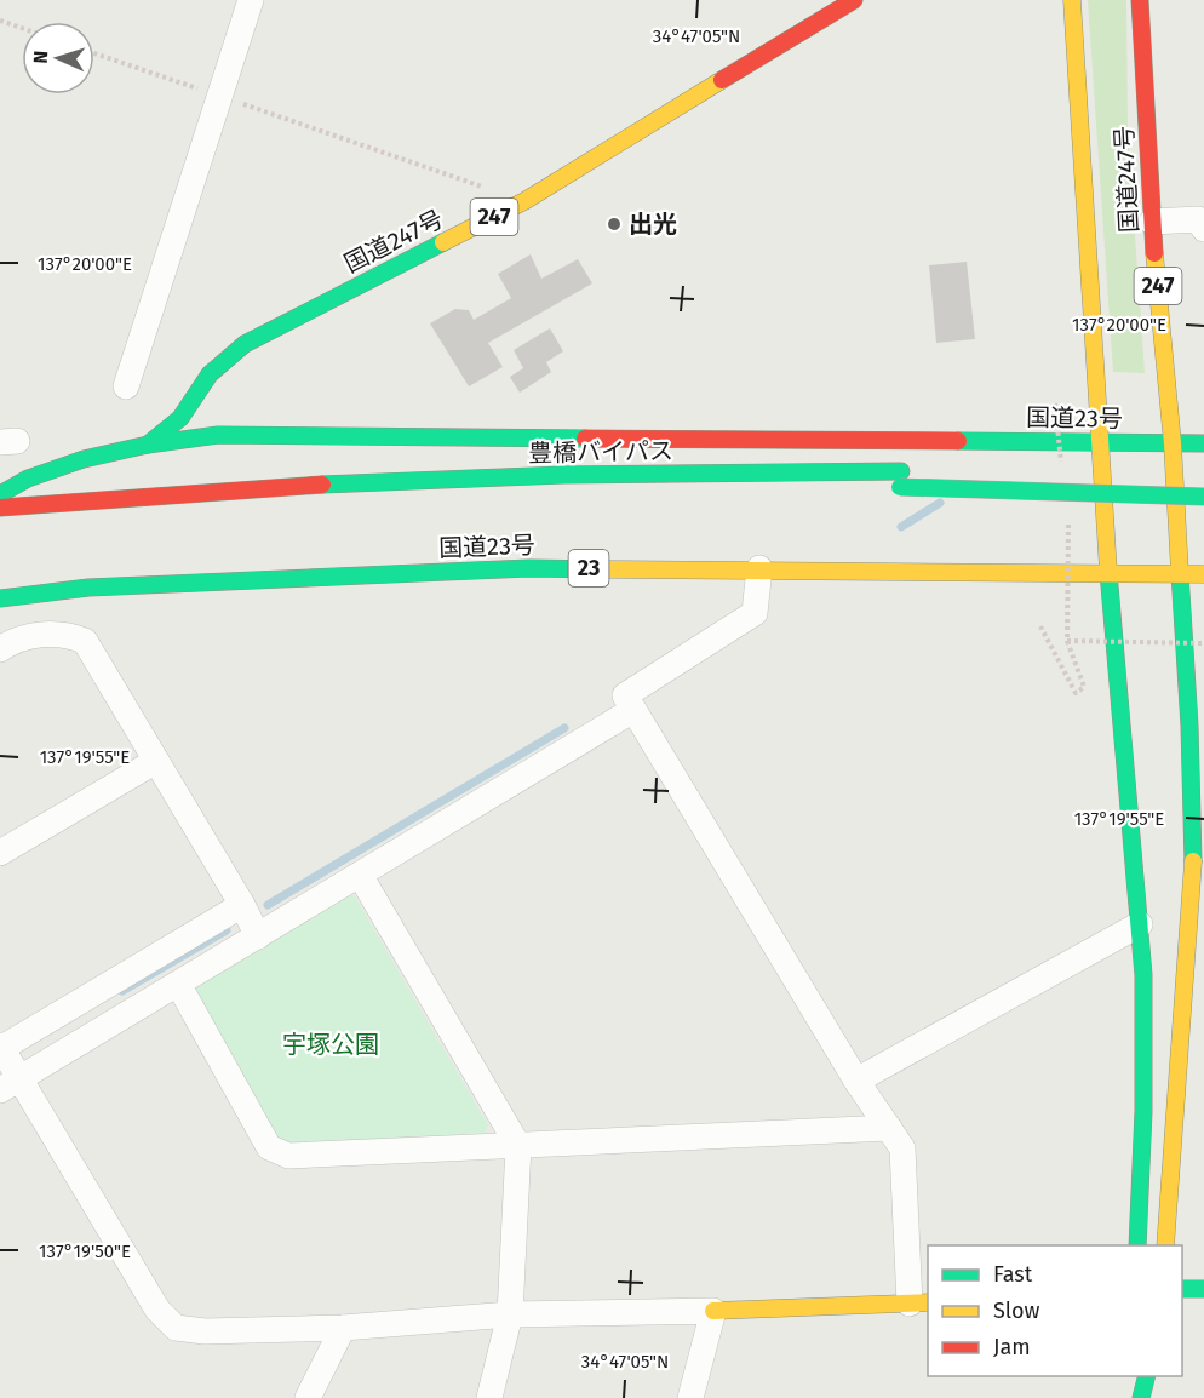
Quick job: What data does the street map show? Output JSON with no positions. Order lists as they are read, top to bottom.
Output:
{
  "streets": {
    "main road": [
      "国道247号",
      "247",
      "国道23号",
      "豊橋バイパス",
      "23"
    ]
  },
  "crossings": [
    ["国道247号", "国道23号"],
    ["国道247号", "23"],
    ["国道23号", "23"]
  ],
  "parks": ["宇塚公園"],
  "places": ["出光"],
  "legend": ["Fast", "Slow", "Jam"],
  "north": "left",
  "coordinates": [
    "34°47'05\"N",
    "137°20'00\"E",
    "137°19'55\"E",
    "137°19'50\"E"
  ]
}
